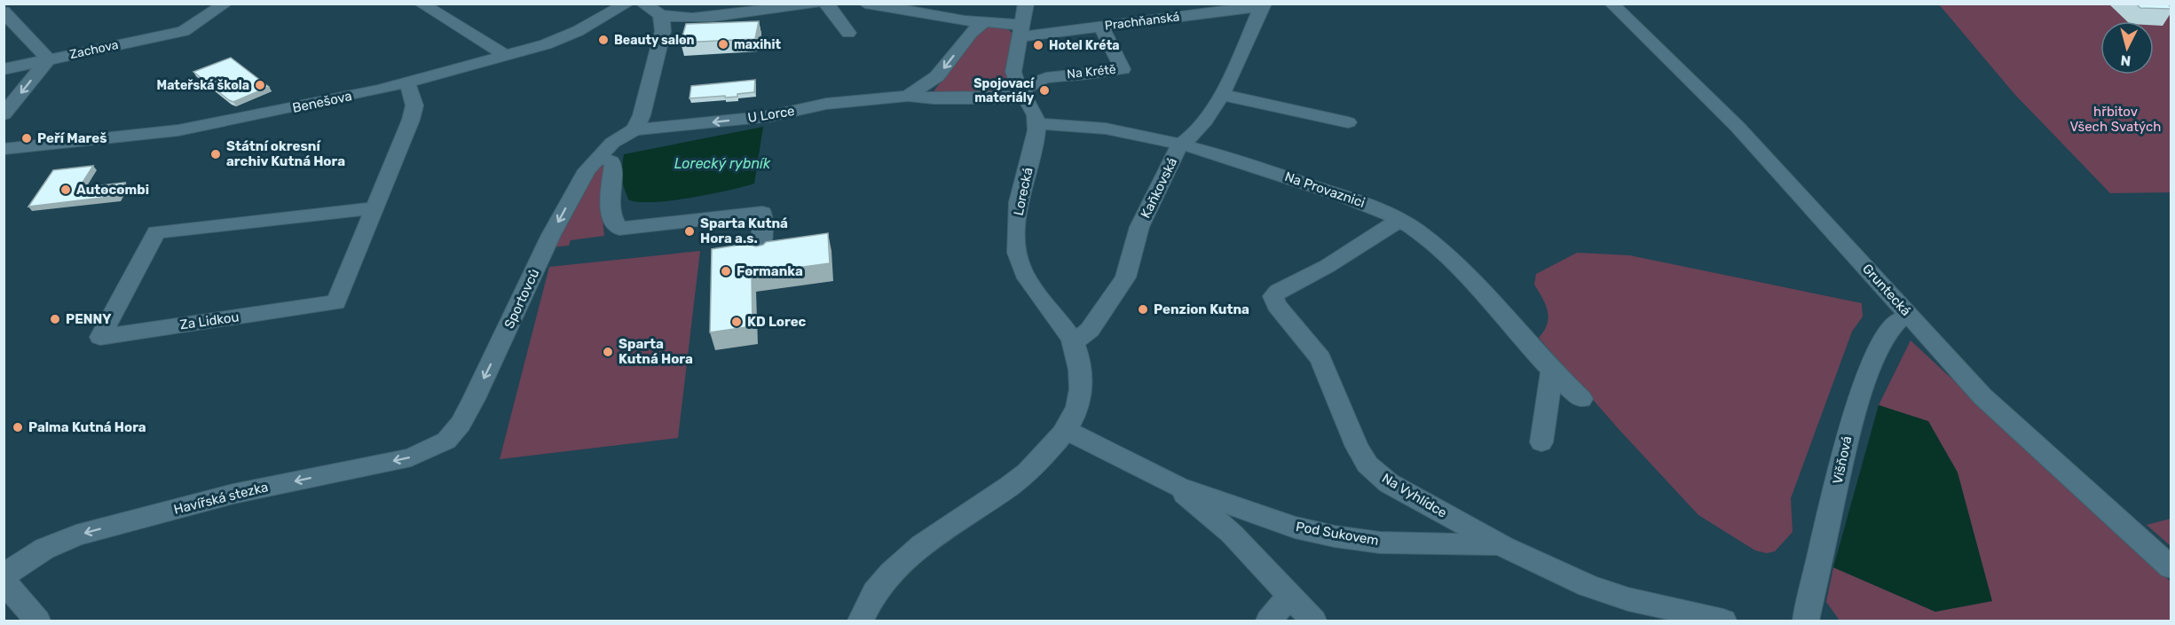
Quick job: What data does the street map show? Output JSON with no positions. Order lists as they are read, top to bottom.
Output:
{
  "streets": {
    "street": [
      "Prachňanská",
      "Zachova",
      "Na Krétě",
      "Benešova",
      "U Lorce",
      "Kaňkovská",
      "Na Provaznici",
      "Lorecká",
      "Gruntecká",
      "Sportovců",
      "Za Lidkou",
      "Višňová",
      "Na Vyhlídce",
      "Havířská stezka",
      "Pod Sukovem"
    ]
  },
  "crossings": [
    ["Prachňanská", "Na Krétě"],
    ["Prachňanská", "U Lorce"],
    ["Prachňanská", "Kaňkovská"],
    ["Na Krétě", "U Lorce"],
    ["Benešova", "Za Lidkou"],
    ["U Lorce", "Sportovců"],
    ["Kaňkovská", "Na Provaznici"],
    ["Kaňkovská", "Lorecká"],
    ["Na Provaznici", "Lorecká"],
    ["Na Provaznici", "Na Vyhlídce"],
    ["Lorecká", "Pod Sukovem"],
    ["Gruntecká", "Višňová"],
    ["Sportovců", "Havířská stezka"],
    ["Na Vyhlídce", "Pod Sukovem"]
  ],
  "one_way": ["Sportovců", "Havířská stezka"],
  "water": ["Lorecký rybník"],
  "parks": ["hřbitov Všech Svatých"],
  "places": [
    "Beauty salon",
    "maxihit",
    "Hotel Kréta",
    "Mateřská škola",
    "Spojovací materiály",
    "Peří Mareš",
    "Státní okresní archiv Kutná Hora",
    "Autocombi",
    "Sparta Kutná Hora a.s.",
    "Formanka",
    "Penzion Kutna",
    "PENNY",
    "KD Lorec",
    "Sparta Kutná Hora",
    "Palma Kutná Hora"
  ],
  "north": "bottom"
}
